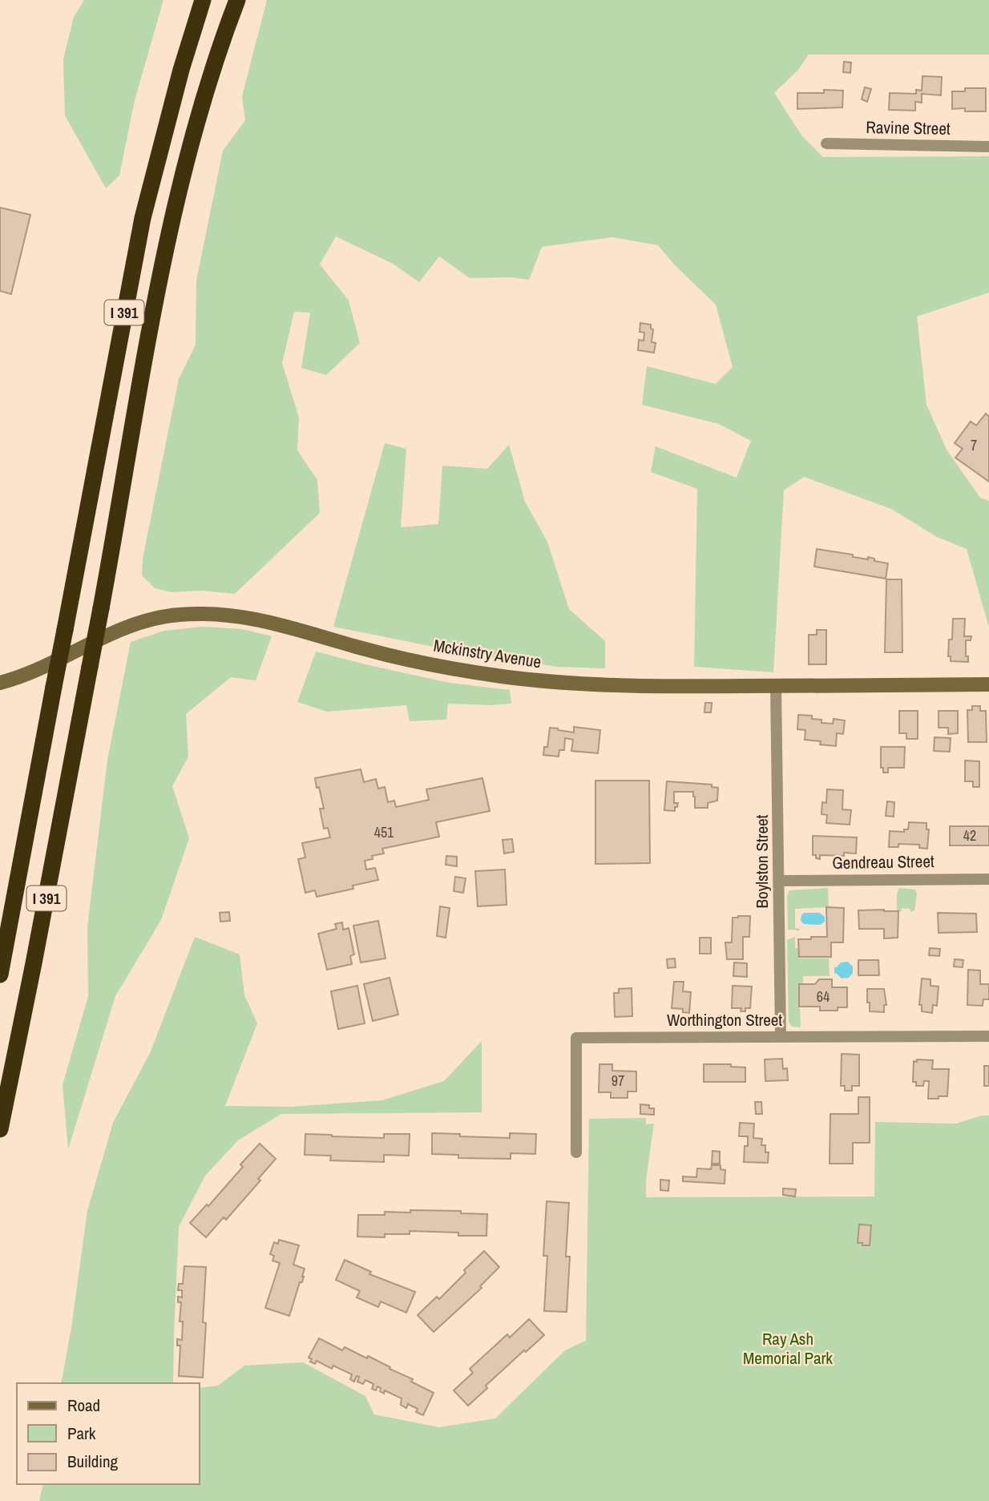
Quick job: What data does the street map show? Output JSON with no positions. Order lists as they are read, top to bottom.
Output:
{
  "streets": {
    "highway": ["I 391"],
    "street": [
      "Ravine Street",
      "Mckinstry Avenue",
      "Boylston Street",
      "Gendreau Street",
      "Worthington Street"
    ]
  },
  "crossings": [
    ["Mckinstry Avenue", "Boylston Street"],
    ["Boylston Street", "Gendreau Street"],
    ["Boylston Street", "Worthington Street"]
  ],
  "parks": ["Ray Ash Memorial Park"],
  "house_numbers": [
    "7",
    "451",
    "42",
    "64",
    "97"
  ],
  "legend": ["Road", "Park", "Building"]
}
